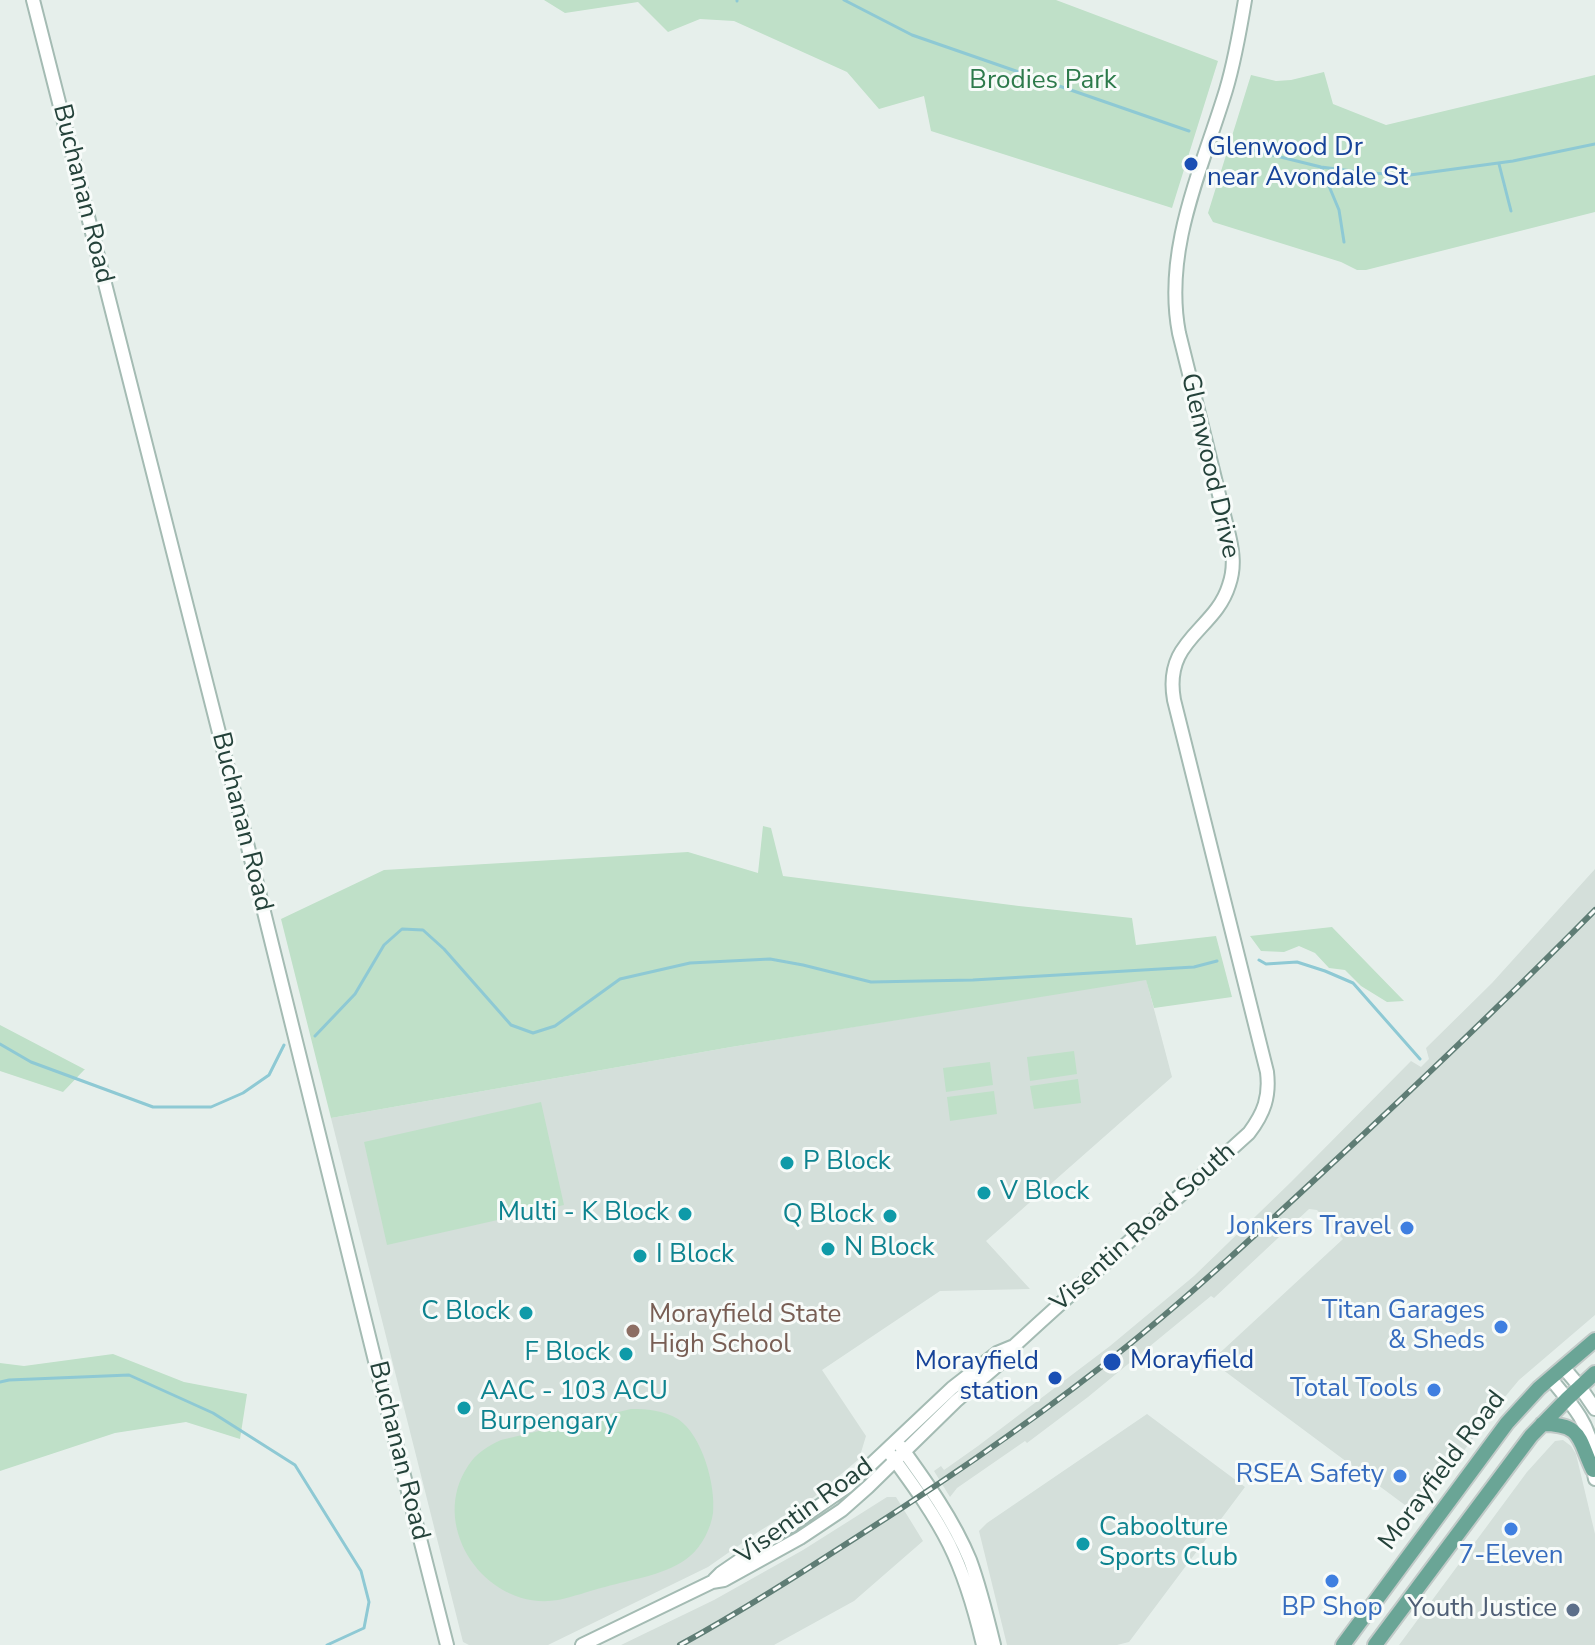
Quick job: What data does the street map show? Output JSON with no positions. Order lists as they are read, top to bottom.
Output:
{
  "streets": {
    "main road": [
      "Buchanan Road",
      "Glenwood Drive",
      "Visentin Road South",
      "Morayfield Road",
      "Visentin Road"
    ]
  },
  "crossings": [
    ["Glenwood Drive", "Visentin Road South"],
    ["Visentin Road South", "Visentin Road"]
  ],
  "parks": ["Brodies Park"],
  "places": [
    "Glenwood Dr near Avondale St",
    "P Block",
    "V Block",
    "Multi - K Block",
    "Q Block",
    "Jonkers Travel",
    "N Block",
    "I Block",
    "C Block",
    "Titan Garages & Sheds",
    "Morayfield State High School",
    "F Block",
    "Morayfield",
    "Morayfield station",
    "Total Tools",
    "AAC - 103 ACU Burpengary",
    "RSEA Safety",
    "7-Eleven",
    "Caboolture Sports Club",
    "BP Shop",
    "Youth Justice"
  ]
}
